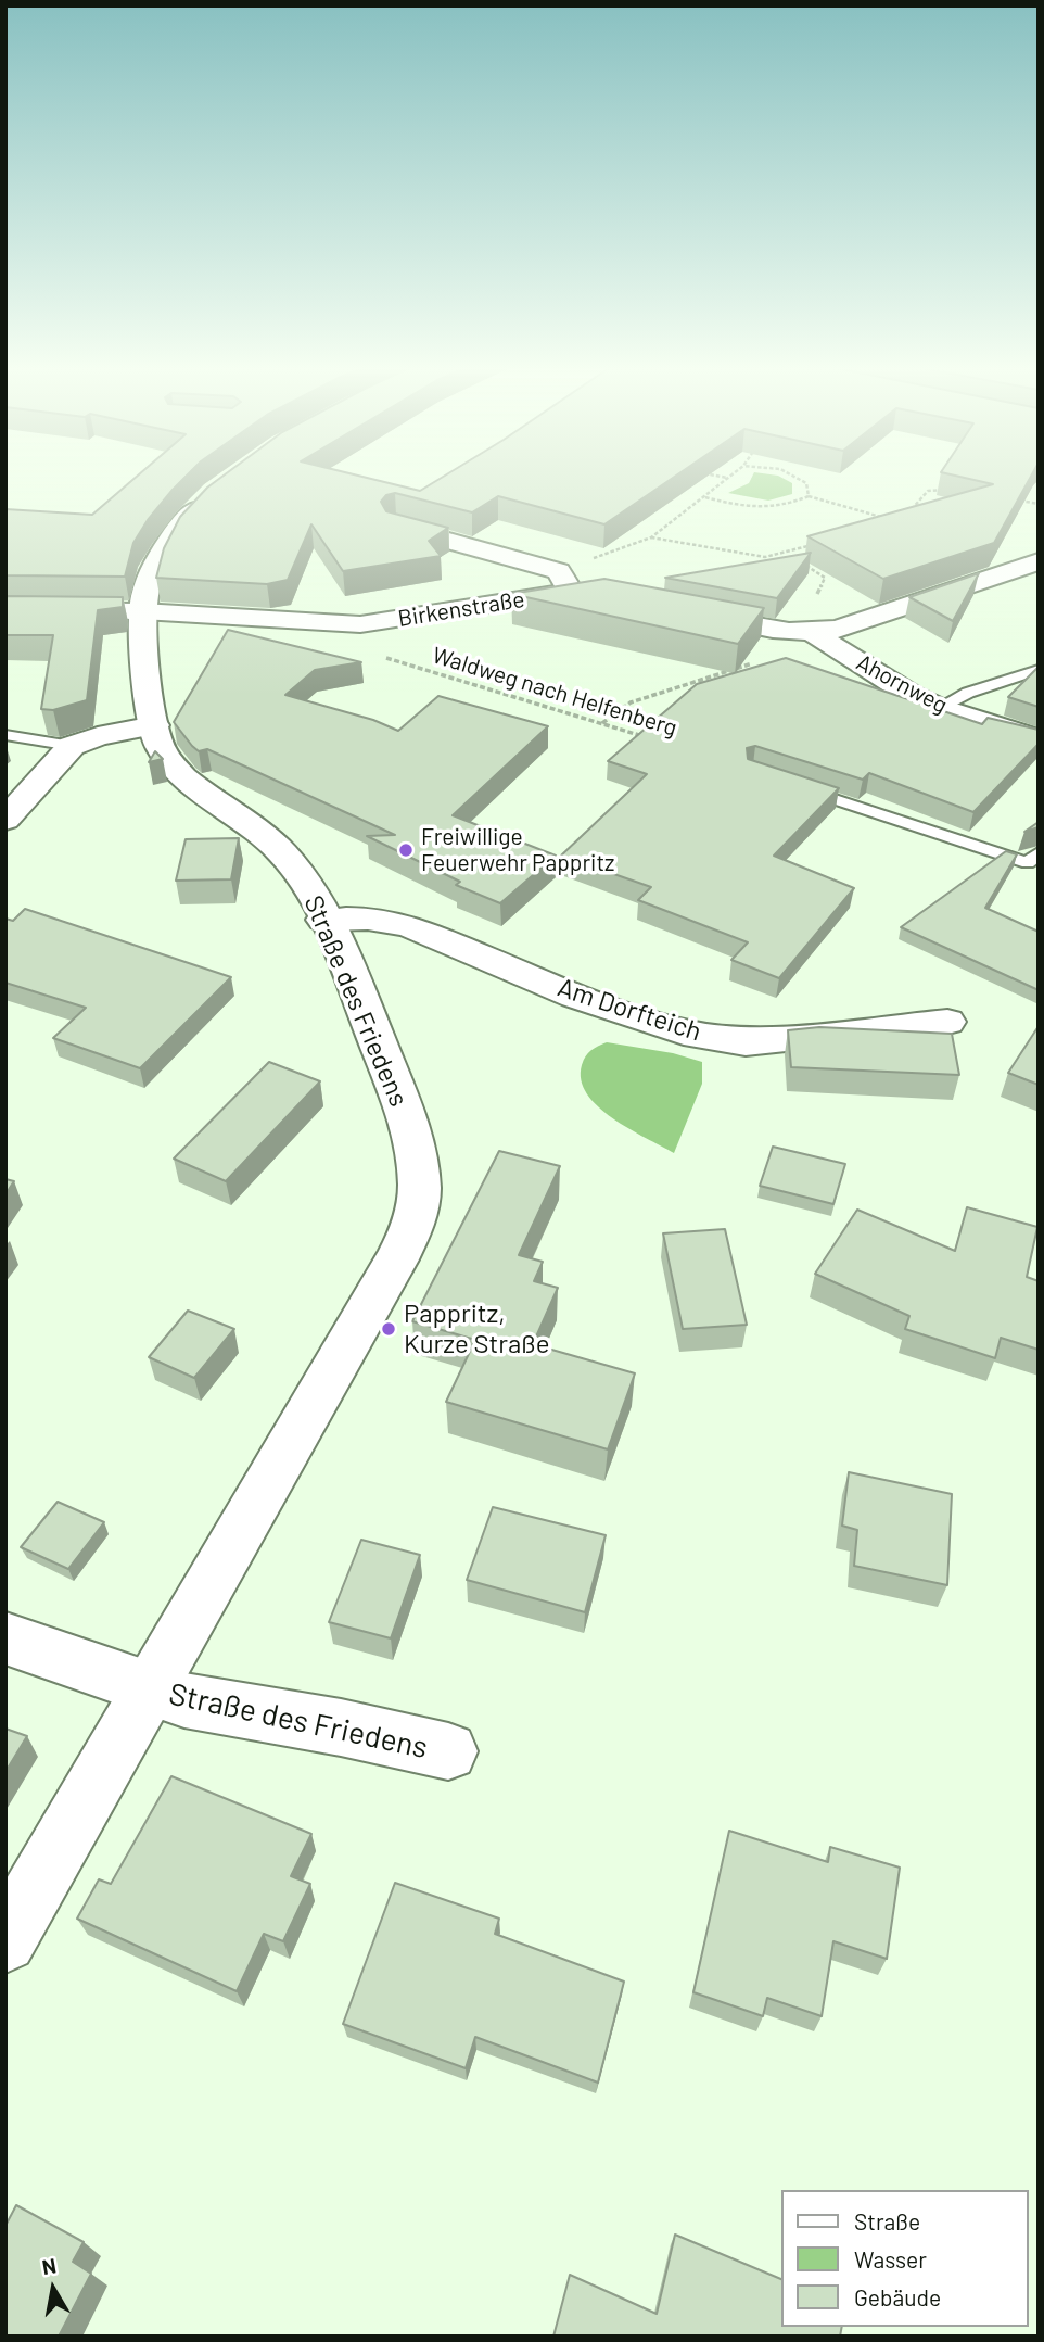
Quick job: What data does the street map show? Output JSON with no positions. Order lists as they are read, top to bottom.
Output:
{
  "streets": {
    "street": [
      "Birkenstraße",
      "Ahornweg",
      "Straße des Friedens",
      "Am Dorfteich"
    ],
    "path": ["Waldweg nach Helfenberg"]
  },
  "crossings": [
    ["Birkenstraße", "Waldweg nach Helfenberg"],
    ["Birkenstraße", "Straße des Friedens"],
    ["Straße des Friedens", "Am Dorfteich"]
  ],
  "places": ["Freiwillige Feuerwehr Pappritz", "Pappritz, Kurze Straße"],
  "legend": ["Straße", "Wasser", "Gebäude"],
  "north": "top"
}
